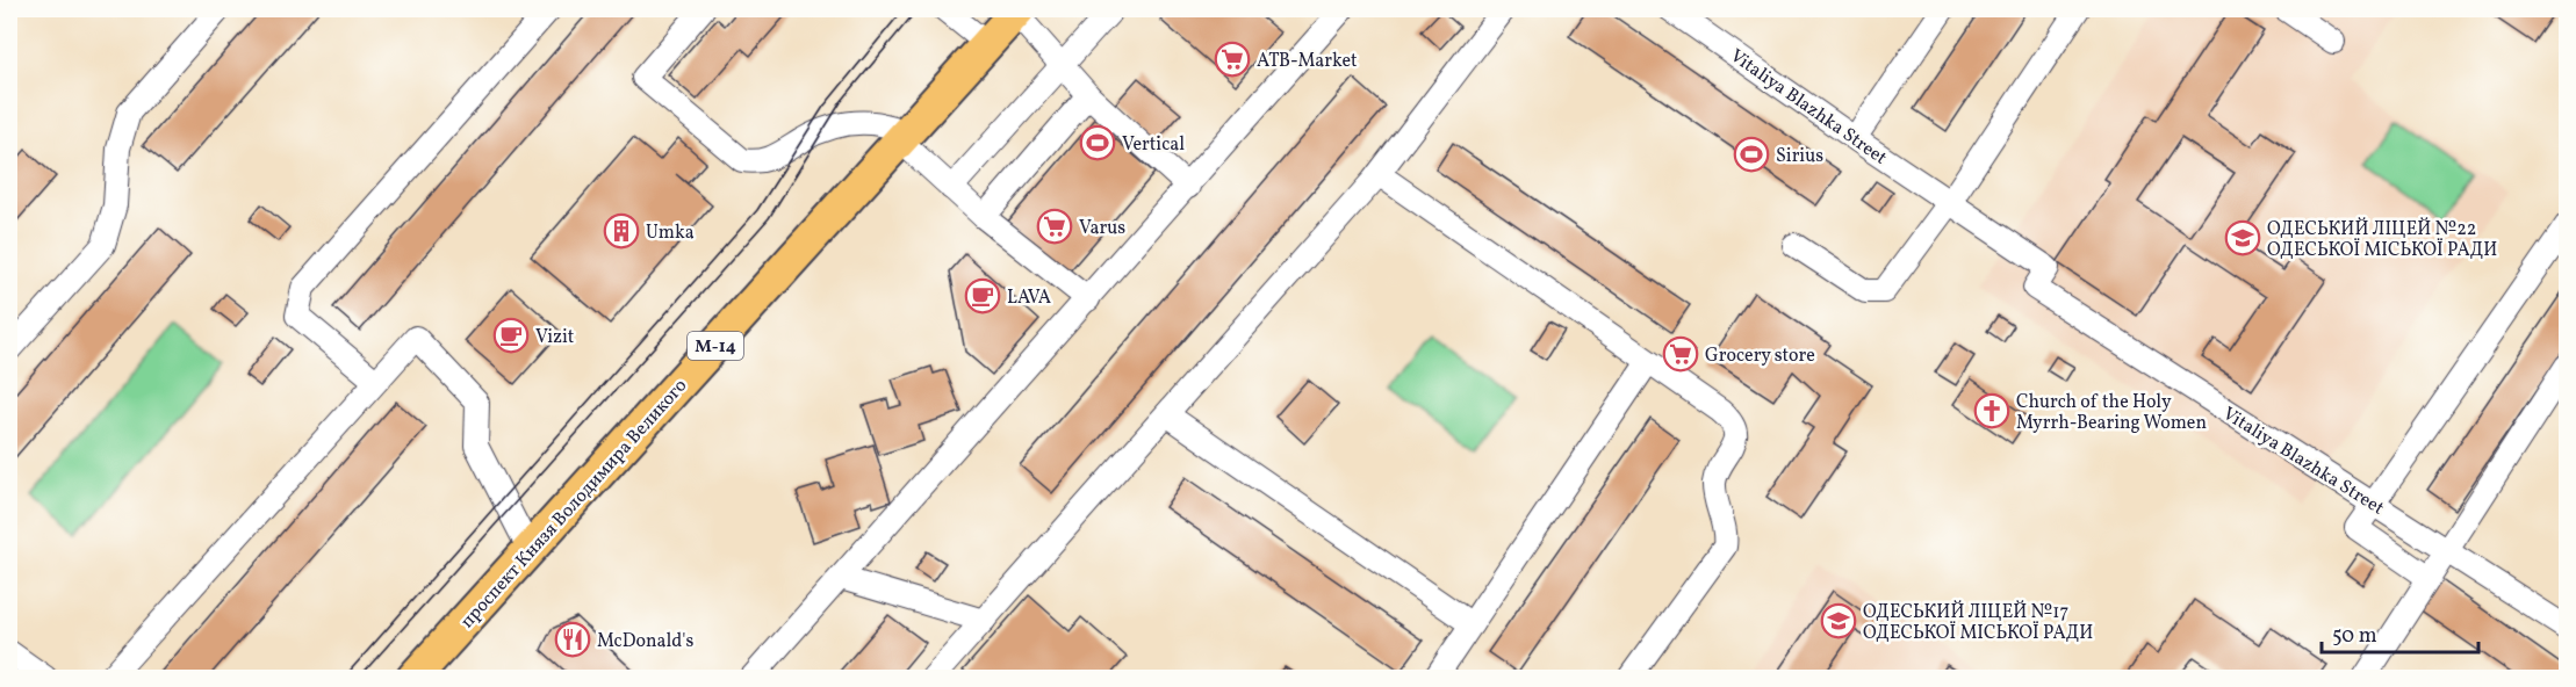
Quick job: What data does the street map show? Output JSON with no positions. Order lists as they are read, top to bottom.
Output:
{
  "streets": {
    "highway": ["М-14", "проспект Князя Володимира Великого"],
    "street": ["Vitaliya Blazhka Street"]
  },
  "places": {
    "supermarket": ["ATB-Market", "Varus", "Grocery store"],
    "sports": ["Vertical", "Sirius"],
    "building": ["Umka"],
    "school or university": ["ОДЕСЬКИЙ ЛІЦЕЙ №22 ОДЕСЬКОЇ МІСЬКОЇ РАДИ", "ОДЕСЬКИЙ ЛІЦЕЙ №17 ОДЕСЬКОЇ МІСЬКОЇ РАДИ"],
    "cafe": ["LAVA", "Vizit"],
    "church": ["Church of the Holy Myrrh-Bearing Women"],
    "restaurant": ["McDonald's"]
  },
  "scale_bar": "50 m"
}
